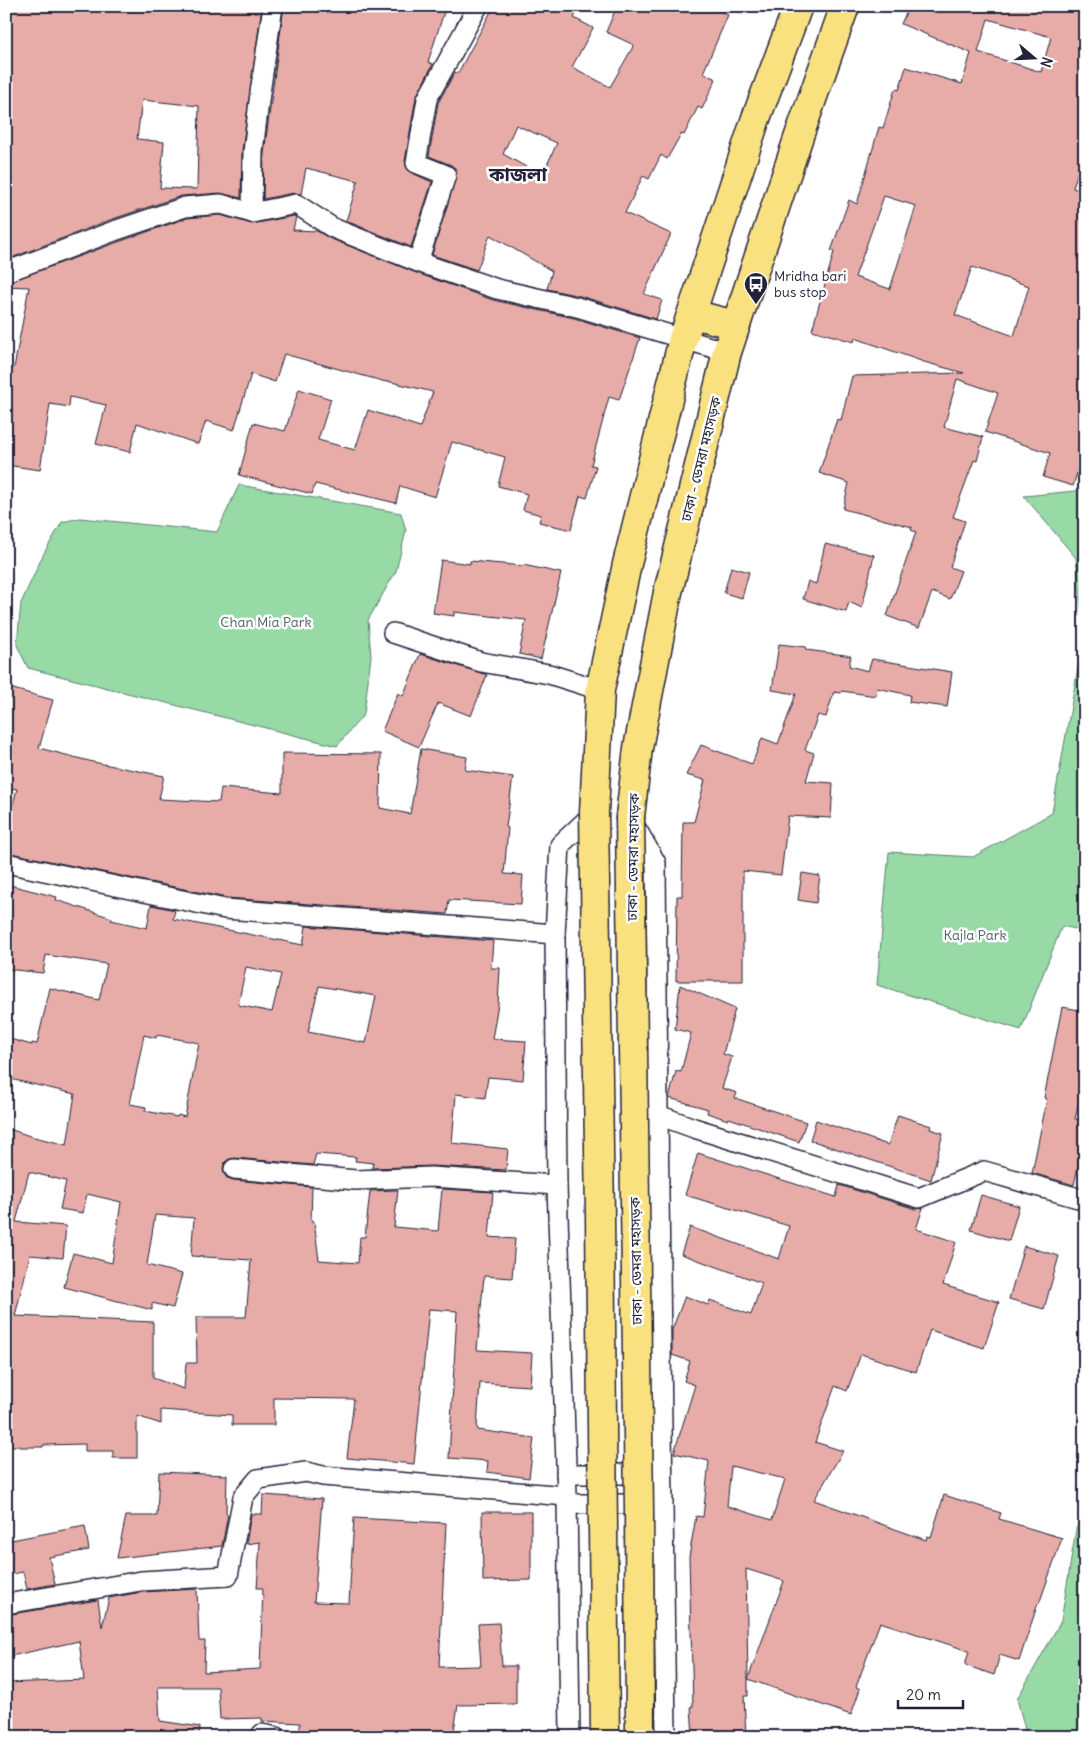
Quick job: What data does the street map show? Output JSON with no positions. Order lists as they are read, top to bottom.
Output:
{
  "streets": {
    "main road": ["ঢাকা - ডেমরা মহাসড়ক"]
  },
  "districts": ["কাজলা"],
  "parks": ["Chan Mia Park", "Kajla Park"],
  "places": {
    "bus stop": ["Mridha bari bus stop"]
  },
  "scale_bar": "20 m",
  "north": "right"
}
